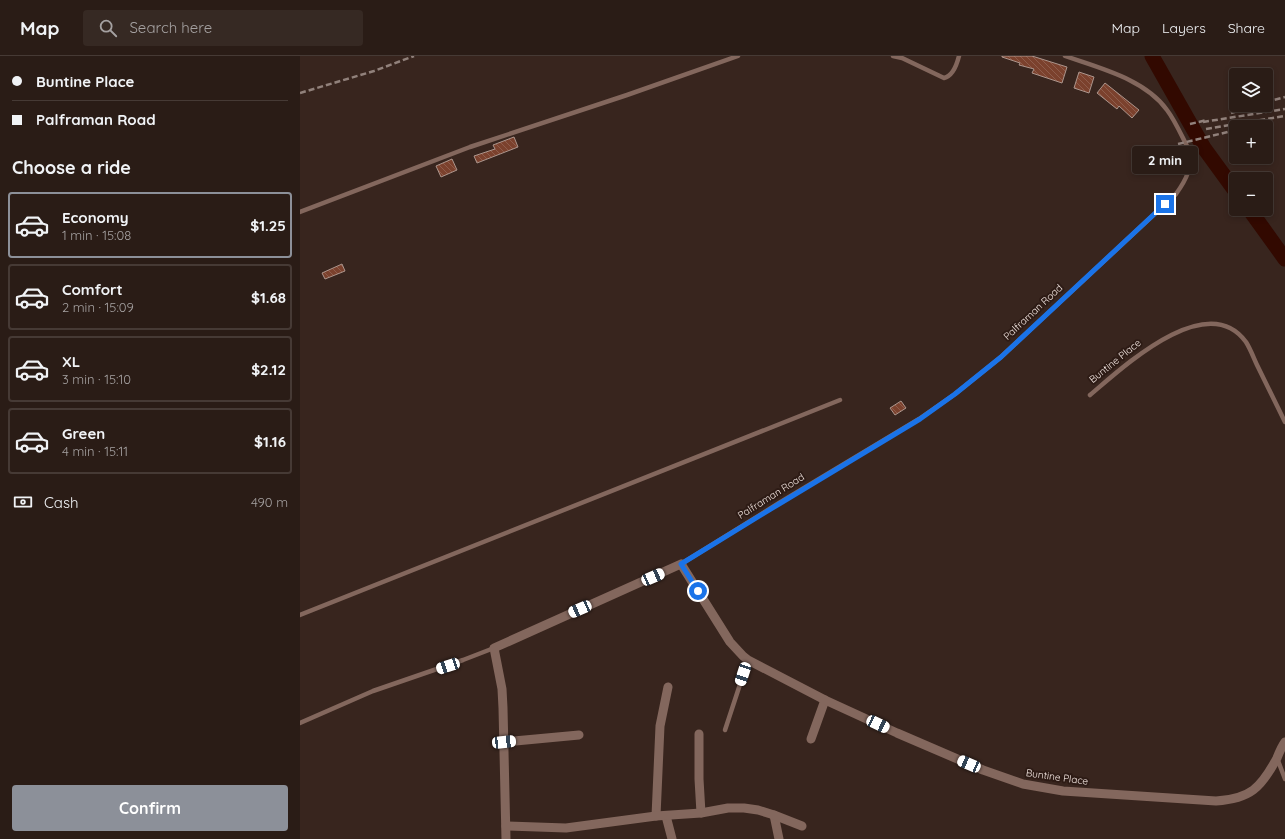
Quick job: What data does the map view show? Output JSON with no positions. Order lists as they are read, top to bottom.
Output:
{
  "streets": {
    "street": ["Palframan Road", "Buntine Place"]
  },
  "crossings": [
    ["Palframan Road", "Buntine Place"]
  ],
  "page": {
    "header": "Map",
    "search": "Search here",
    "nav": ["Map", "Layers", "Share"],
    "banner": ["Buntine Place", "Palframan Road"],
    "map_buttons": ["+", "−"],
    "heading": "Choose a ride",
    "bubble": "2 min",
    "list": [
      {
        "name": "Economy",
        "note": "1 min · 15:08",
        "value": "$1.25"
      },
      {
        "name": "Comfort",
        "note": "2 min · 15:09",
        "value": "$1.68"
      },
      {
        "name": "XL",
        "note": "3 min · 15:10",
        "value": "$2.12"
      },
      {
        "name": "Green",
        "note": "4 min · 15:11",
        "value": "$1.16"
      }
    ],
    "pay": ["Cash", "490 m"],
    "buttons": "Confirm"
  }
}
